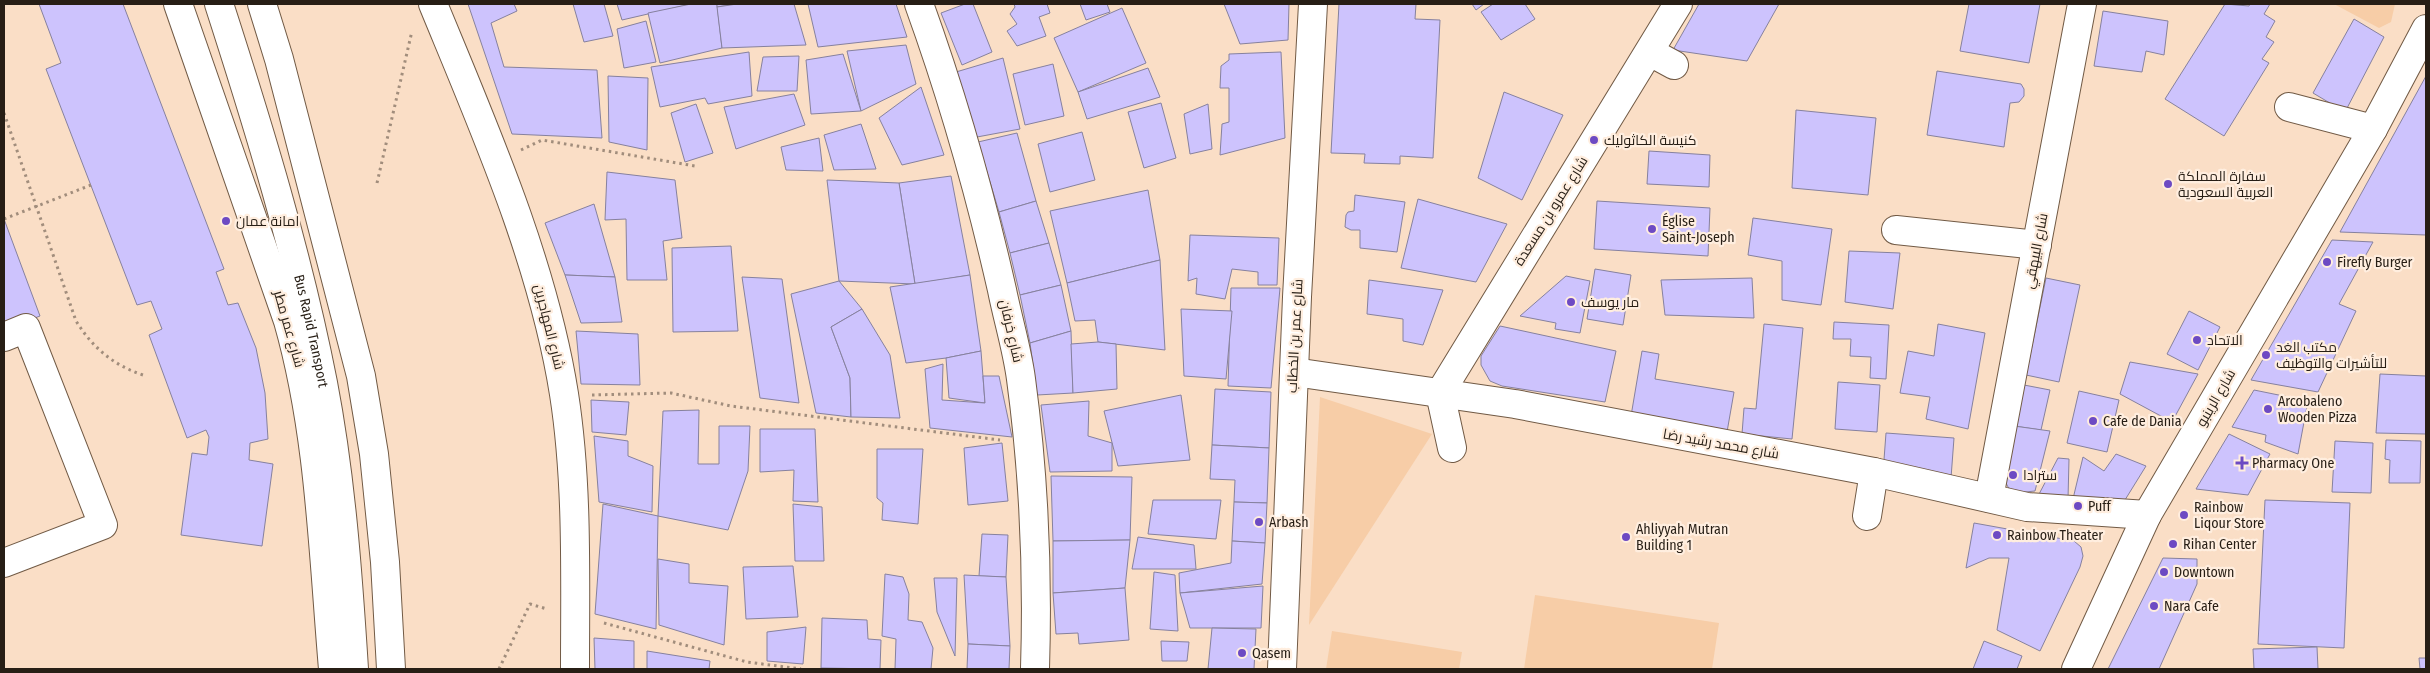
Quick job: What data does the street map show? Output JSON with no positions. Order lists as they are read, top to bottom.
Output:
{
  "streets": {
    "street": [
      "شارع عمرو بن مسعدة",
      "شارع البيهقي",
      "شارع المهاجرين",
      "شارع عمر مطر",
      "شارع خرفان",
      "Bus Rapid Transport",
      "شارع عمر بن الخطاب",
      "شارع الرينبو",
      "شارع محمد رشيد رضا"
    ]
  },
  "crossings": [
    ["شارع عمرو بن مسعدة", "شارع محمد رشيد رضا"],
    ["شارع البيهقي", "شارع محمد رشيد رضا"],
    ["شارع عمر بن الخطاب", "شارع محمد رشيد رضا"],
    ["شارع الرينبو", "شارع محمد رشيد رضا"]
  ],
  "places": {
    "other": [
      "كنيسة الكاثوليك",
      "سفارة المملكة العربية السعودية",
      "امانة عمان",
      "Église Saint-Joseph",
      "Firefly Burger",
      "مار يوسف",
      "الاتحاد",
      "مكتب الغد للتأشيرات والتوظيف",
      "Arcobaleno Wooden Pizza",
      "Cafe de Dania",
      "سترادا",
      "Puff",
      "Rainbow Liqour Store",
      "Arbash",
      "Rainbow Theater",
      "Ahliyyah Mutran Building 1",
      "Rihan Center",
      "Downtown",
      "Nara Cafe",
      "Qasem"
    ],
    "health": ["Pharmacy One"]
  }
}
